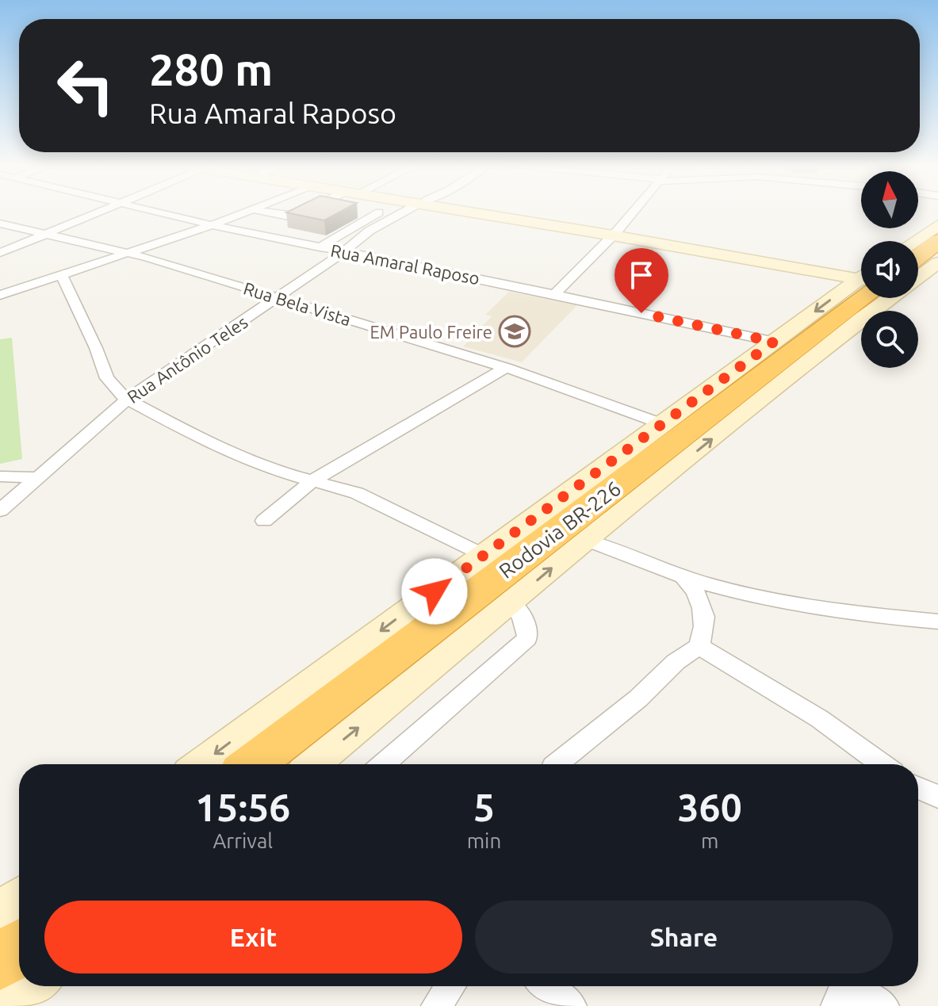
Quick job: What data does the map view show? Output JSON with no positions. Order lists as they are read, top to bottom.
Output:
{
  "streets": {
    "highway": ["Rodovia BR-226"],
    "street": ["Rua Amaral Raposo", "Rua Bela Vista", "Rua Antônio Teles"]
  },
  "crossings": [
    ["Rua Amaral Raposo", "Rua Antônio Teles"],
    ["Rua Bela Vista", "Rua Antônio Teles"]
  ],
  "places": {
    "school or university": ["EM Paulo Freire"]
  },
  "north": "top",
  "page": {
    "turn": ["280 m", "Rua Amaral Raposo"],
    "eta": [
      "15:56",
      "Arrival",
      "5",
      "min",
      "360",
      "m"
    ],
    "buttons": ["Exit", "Share"]
  }
}
